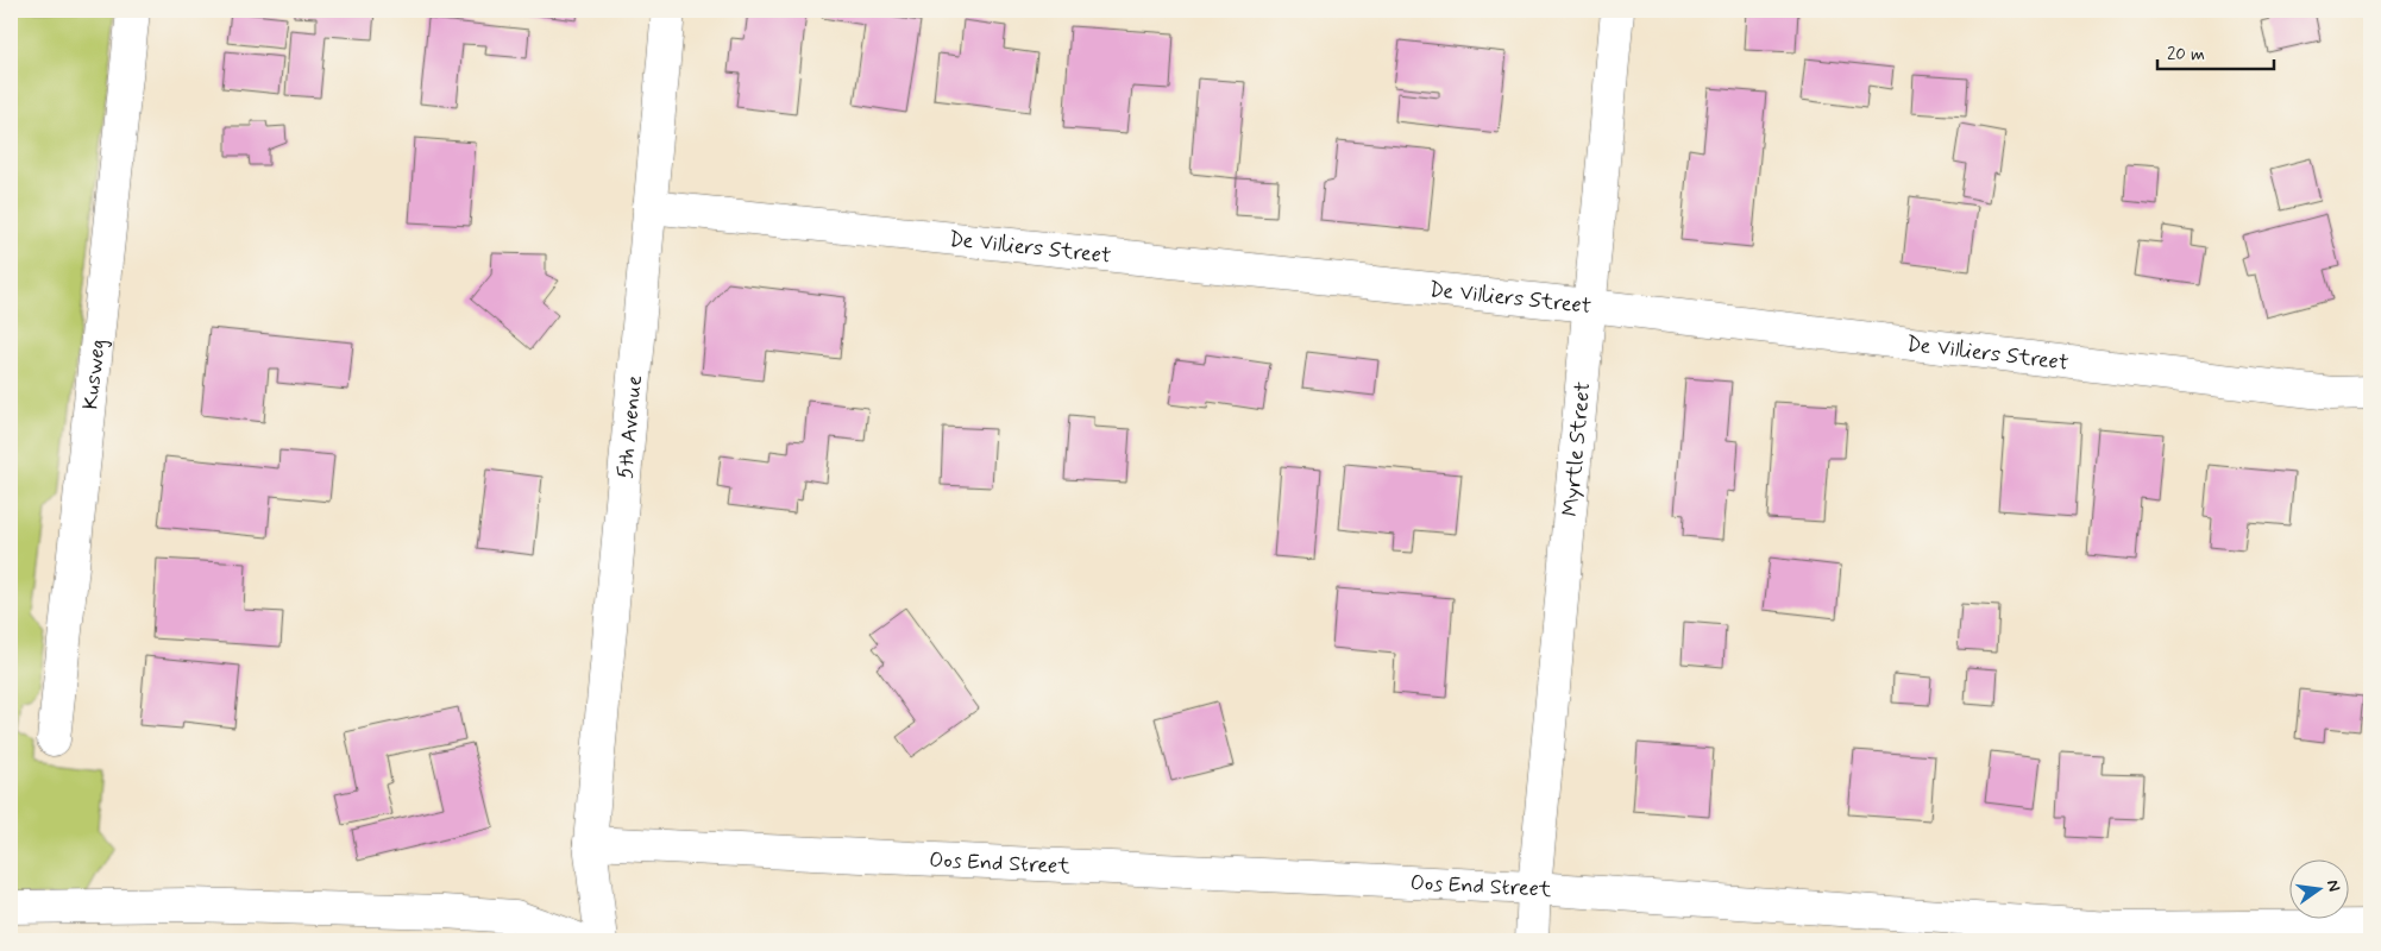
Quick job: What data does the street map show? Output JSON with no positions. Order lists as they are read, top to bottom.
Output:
{
  "streets": {
    "street": [
      "De Villiers Street",
      "Kusweg",
      "5th Avenue",
      "Myrtle Street",
      "Oos End Street"
    ]
  },
  "crossings": [
    ["De Villiers Street", "5th Avenue"],
    ["De Villiers Street", "Myrtle Street"],
    ["5th Avenue", "Oos End Street"],
    ["Myrtle Street", "Oos End Street"]
  ],
  "scale_bar": "20 m",
  "north": "right"
}
